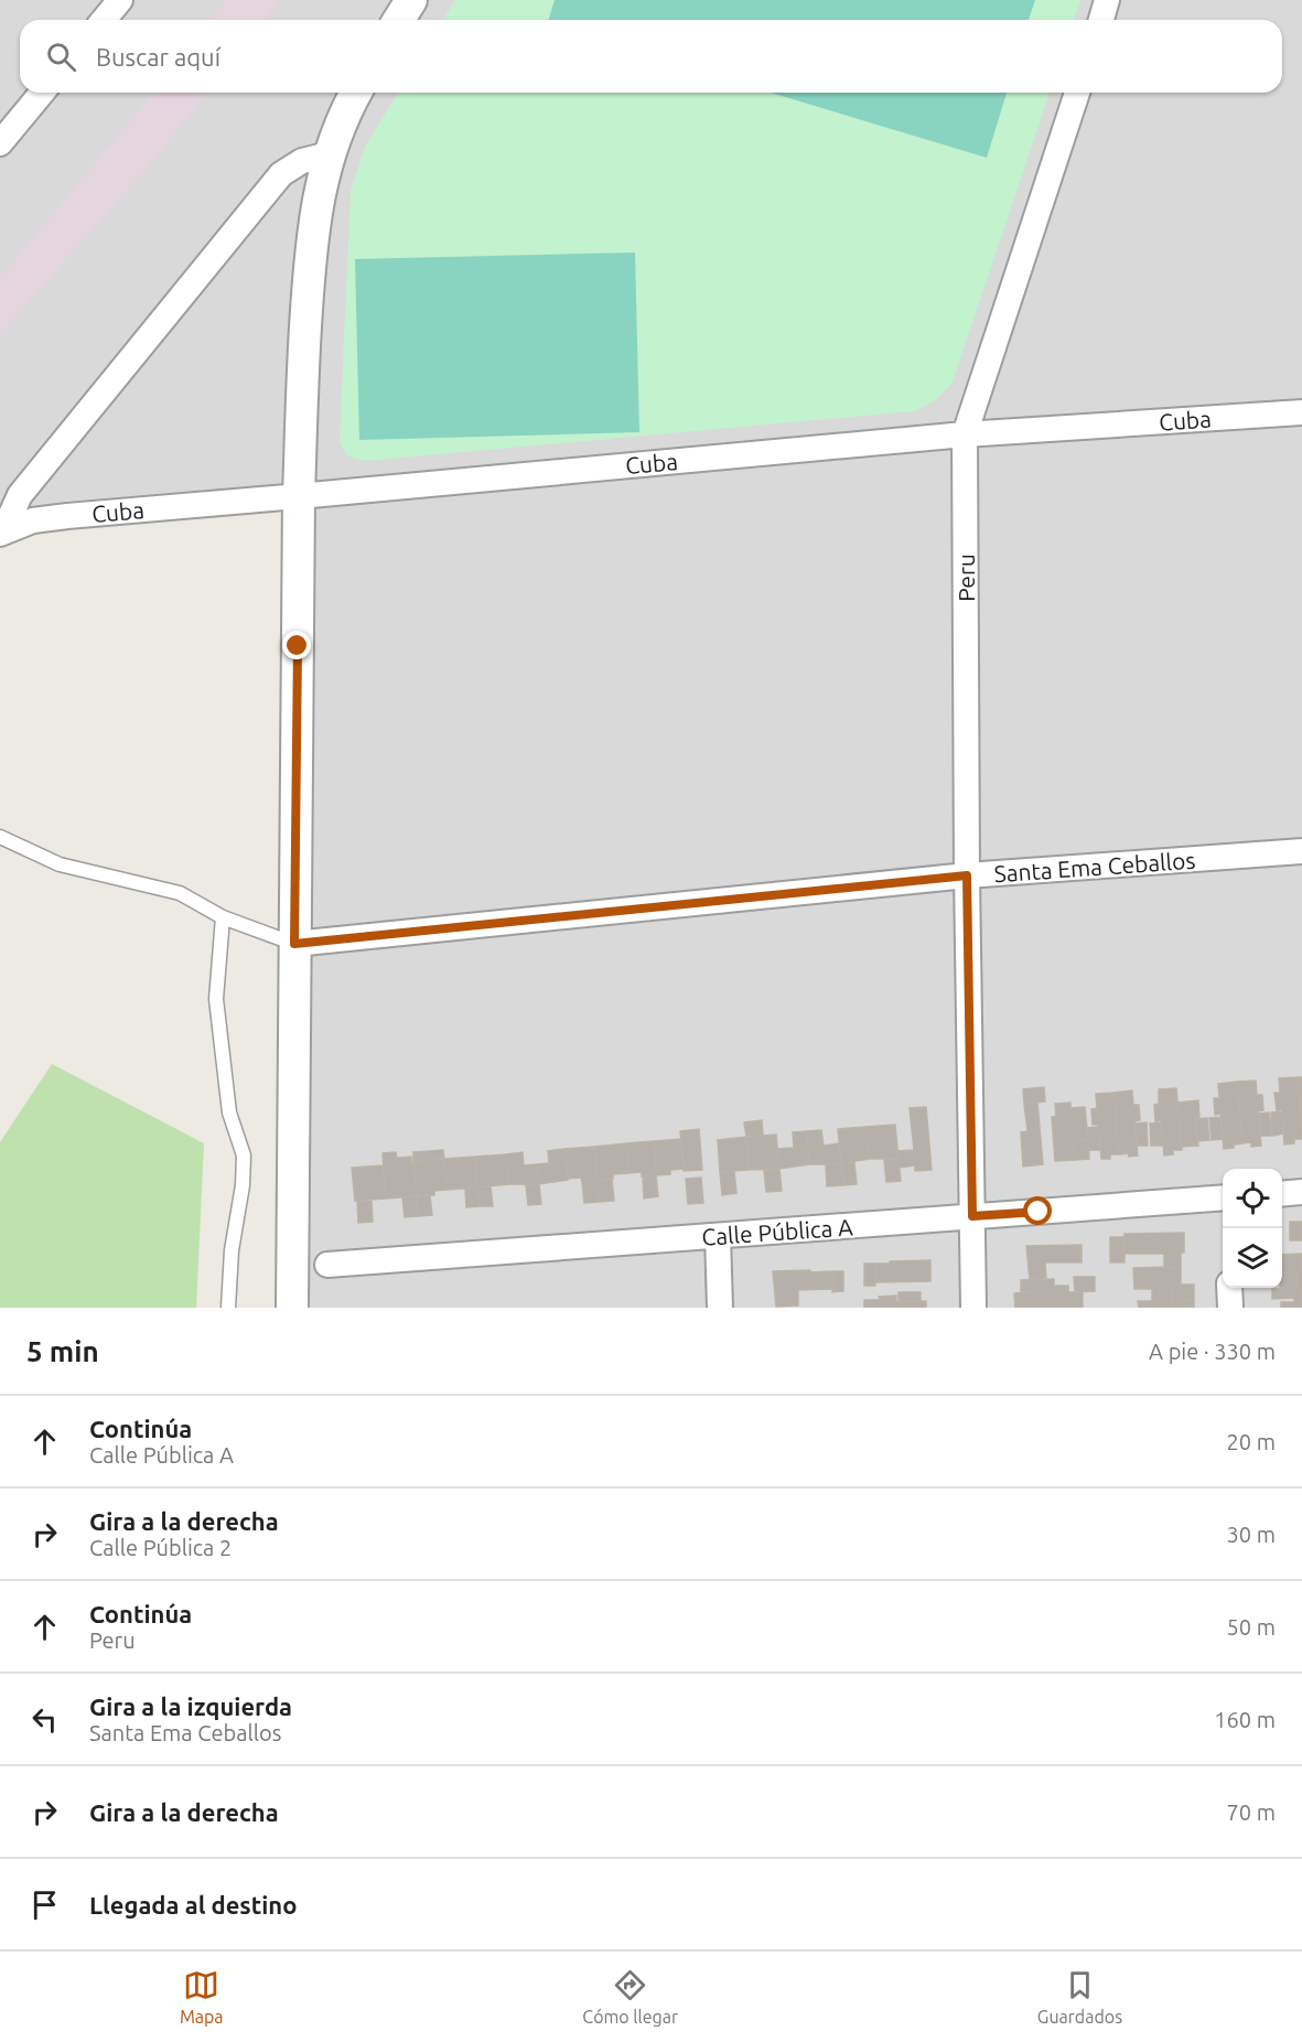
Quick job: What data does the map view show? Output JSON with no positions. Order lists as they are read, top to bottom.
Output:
{
  "streets": {
    "street": [
      "Cuba",
      "Peru",
      "Santa Ema Ceballos",
      "Calle Pública A"
    ]
  },
  "crossings": [
    ["Cuba", "Peru"],
    ["Peru", "Santa Ema Ceballos"],
    ["Peru", "Calle Pública A"]
  ],
  "page": {
    "search": "Buscar aquí",
    "heading": ["5 min", "A pie · 330 m"],
    "list": [
      ["Continúa", "Calle Pública A", "20 m"],
      ["Gira a la derecha", "Calle Pública 2", "30 m"],
      ["Continúa", "Peru", "50 m"],
      ["Gira a la izquierda", "Santa Ema Ceballos", "160 m"],
      ["Gira a la derecha", "70 m"],
      "Llegada al destino"
    ],
    "nav": ["Mapa", "Cómo llegar", "Guardados"]
  }
}
